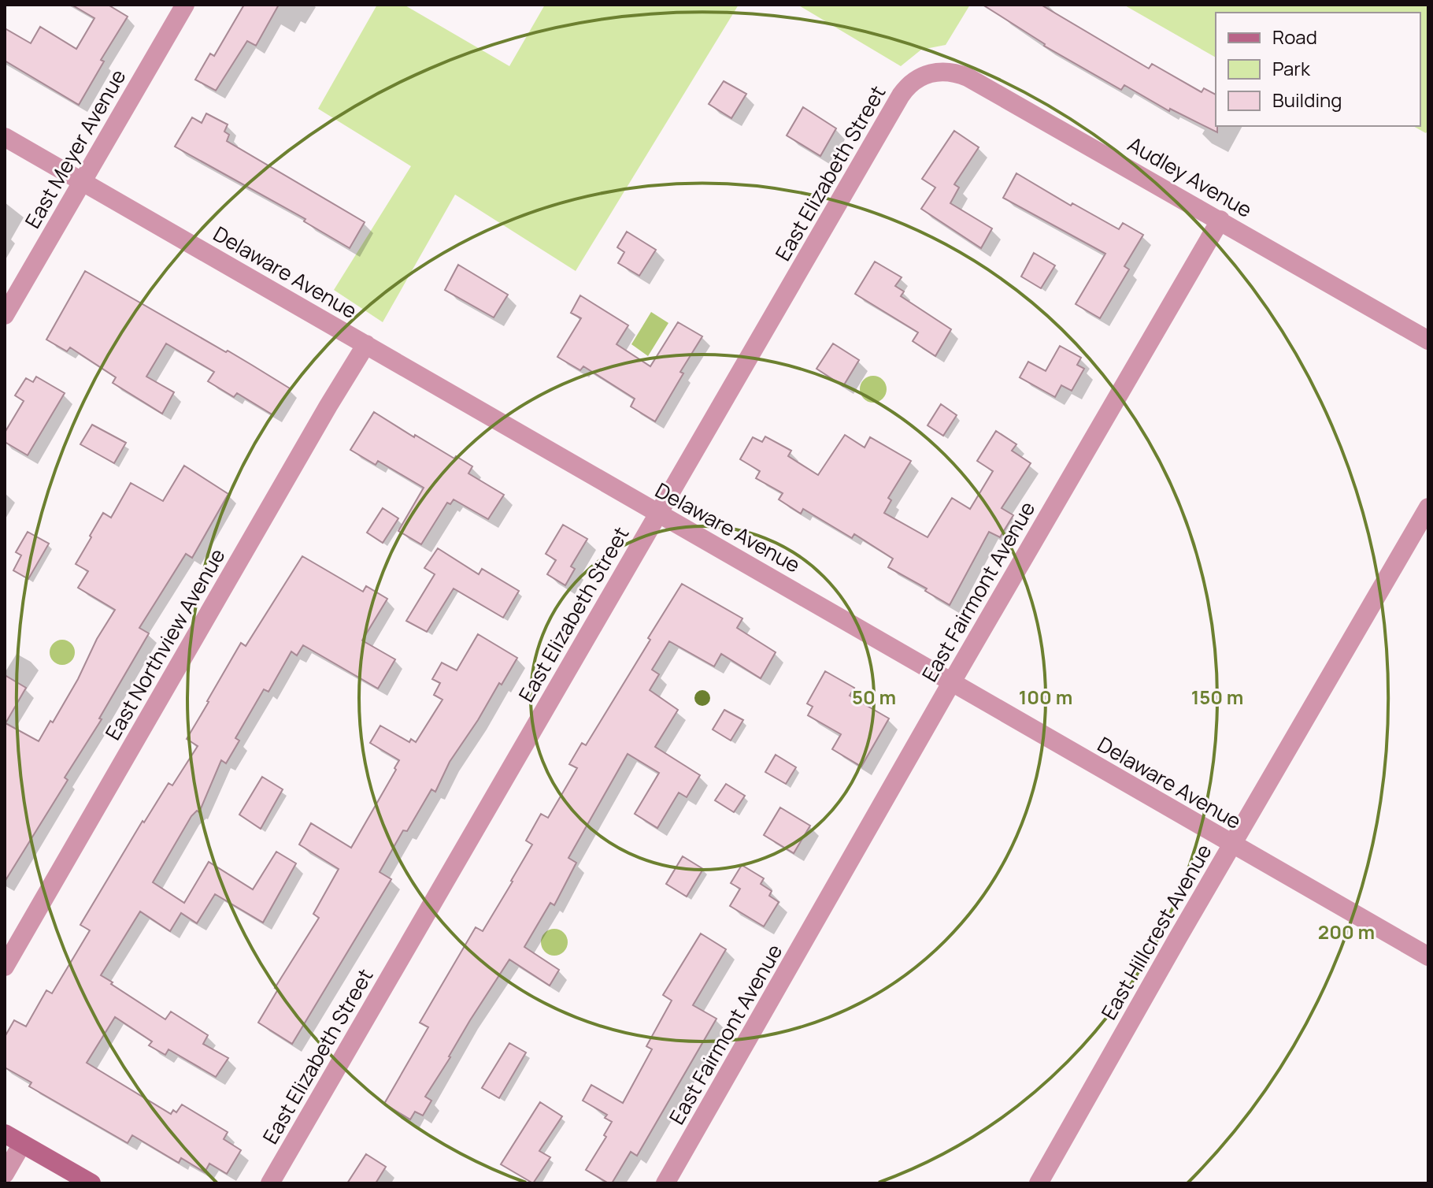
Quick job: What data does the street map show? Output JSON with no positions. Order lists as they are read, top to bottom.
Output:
{
  "streets": {
    "street": [
      "East Meyer Avenue",
      "East Elizabeth Street",
      "Audley Avenue",
      "Delaware Avenue",
      "East Fairmont Avenue",
      "East Northview Avenue",
      "East Hillcrest Avenue"
    ]
  },
  "crossings": [
    ["East Meyer Avenue", "Delaware Avenue"],
    ["East Elizabeth Street", "Audley Avenue"],
    ["East Elizabeth Street", "Delaware Avenue"],
    ["Audley Avenue", "East Fairmont Avenue"],
    ["Delaware Avenue", "East Fairmont Avenue"],
    ["Delaware Avenue", "East Northview Avenue"],
    ["Delaware Avenue", "East Hillcrest Avenue"]
  ],
  "legend": ["Road", "Park", "Building"],
  "rings": [
    "50 m",
    "100 m",
    "150 m",
    "200 m"
  ]
}
